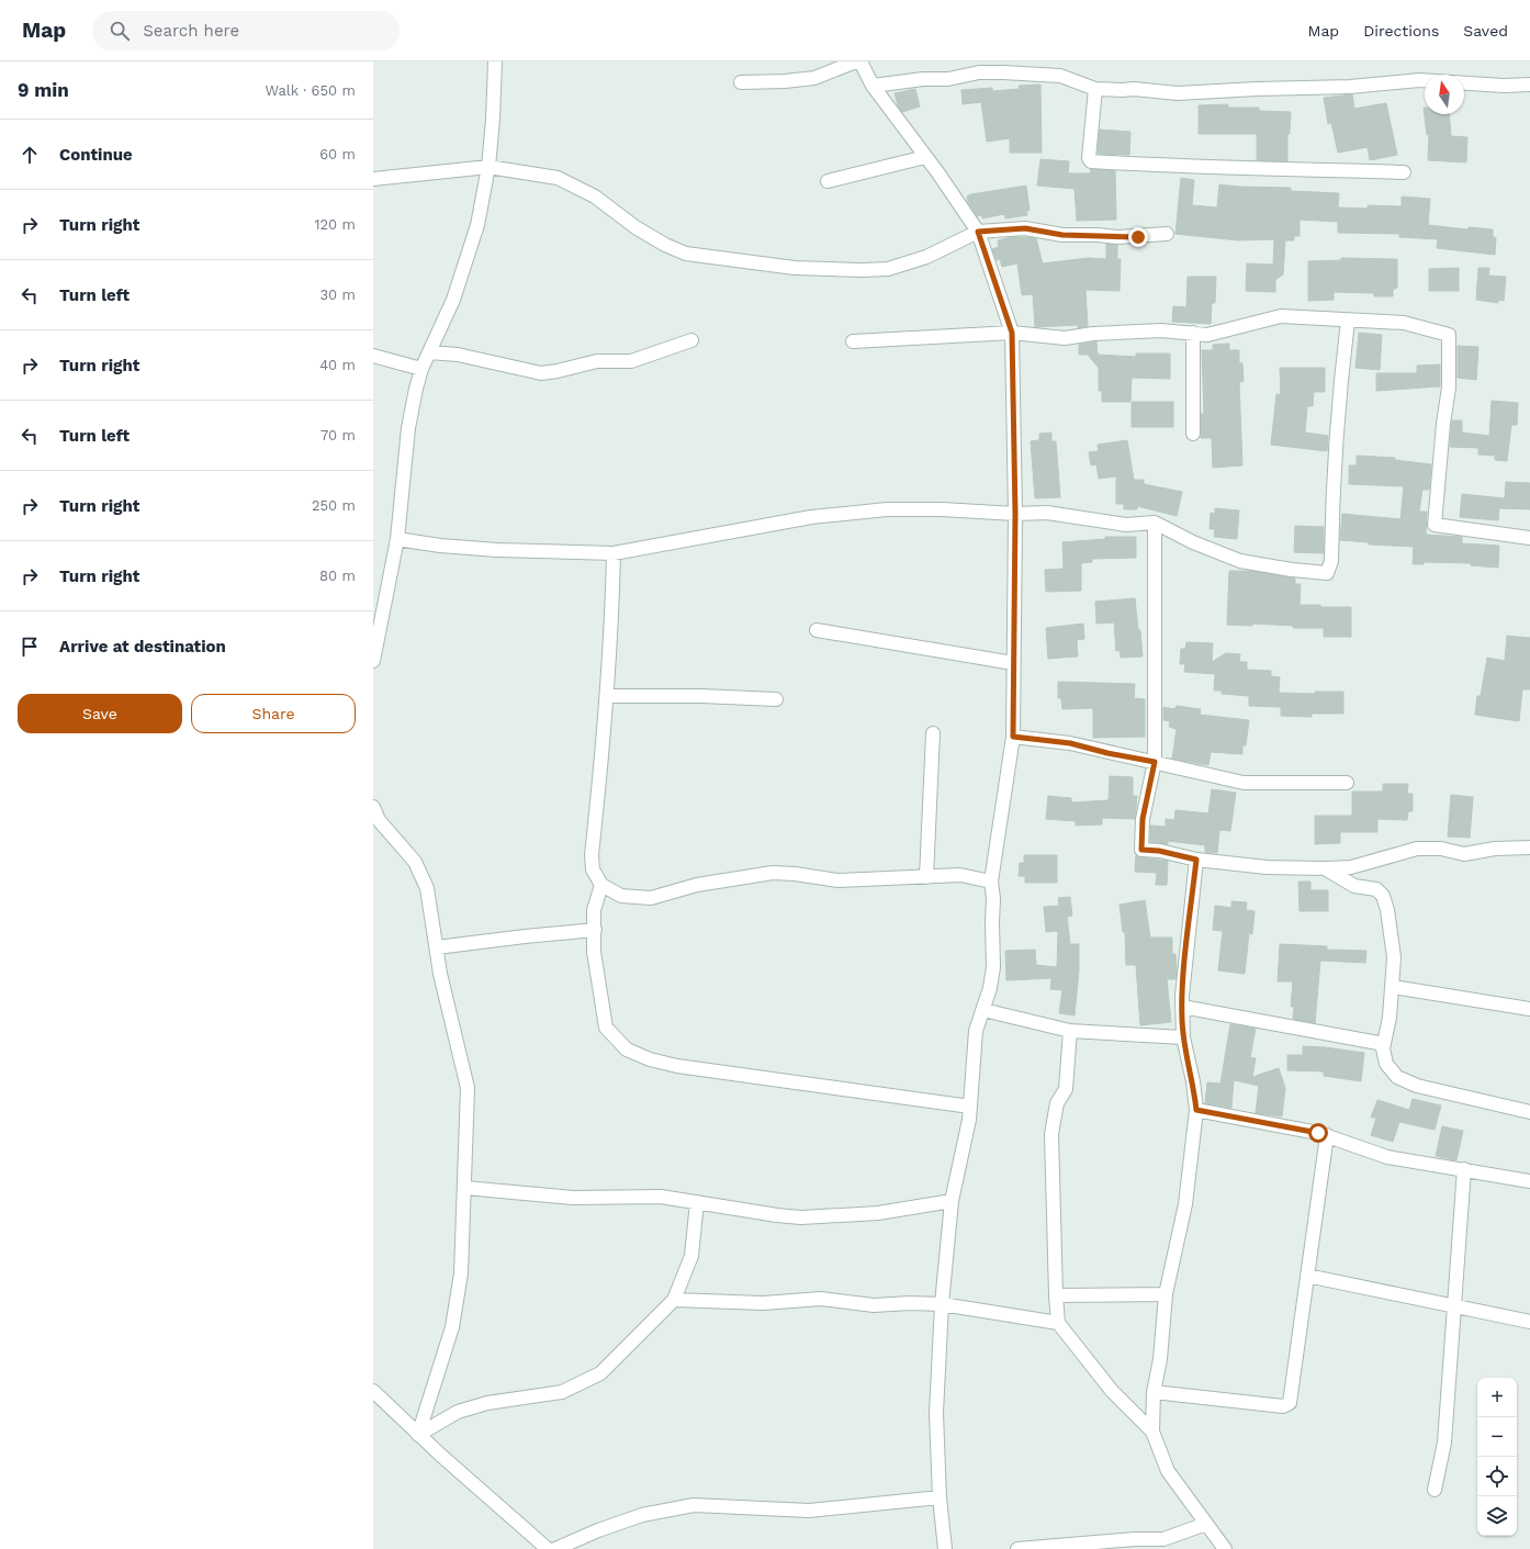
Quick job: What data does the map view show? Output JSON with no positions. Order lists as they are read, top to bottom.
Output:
{
  "north": "top",
  "page": {
    "header": "Map",
    "search": "Search here",
    "nav": ["Map", "Directions", "Saved"],
    "heading": ["9 min", "Walk · 650 m"],
    "list": [
      ["Continue", "60 m"],
      ["Turn right", "120 m"],
      ["Turn left", "30 m"],
      ["Turn right", "40 m"],
      ["Turn left", "70 m"],
      ["Turn right", "250 m"],
      ["Turn right", "80 m"],
      "Arrive at destination"
    ],
    "buttons": ["Save", "Share"],
    "map_buttons": ["+", "−"]
  }
}
